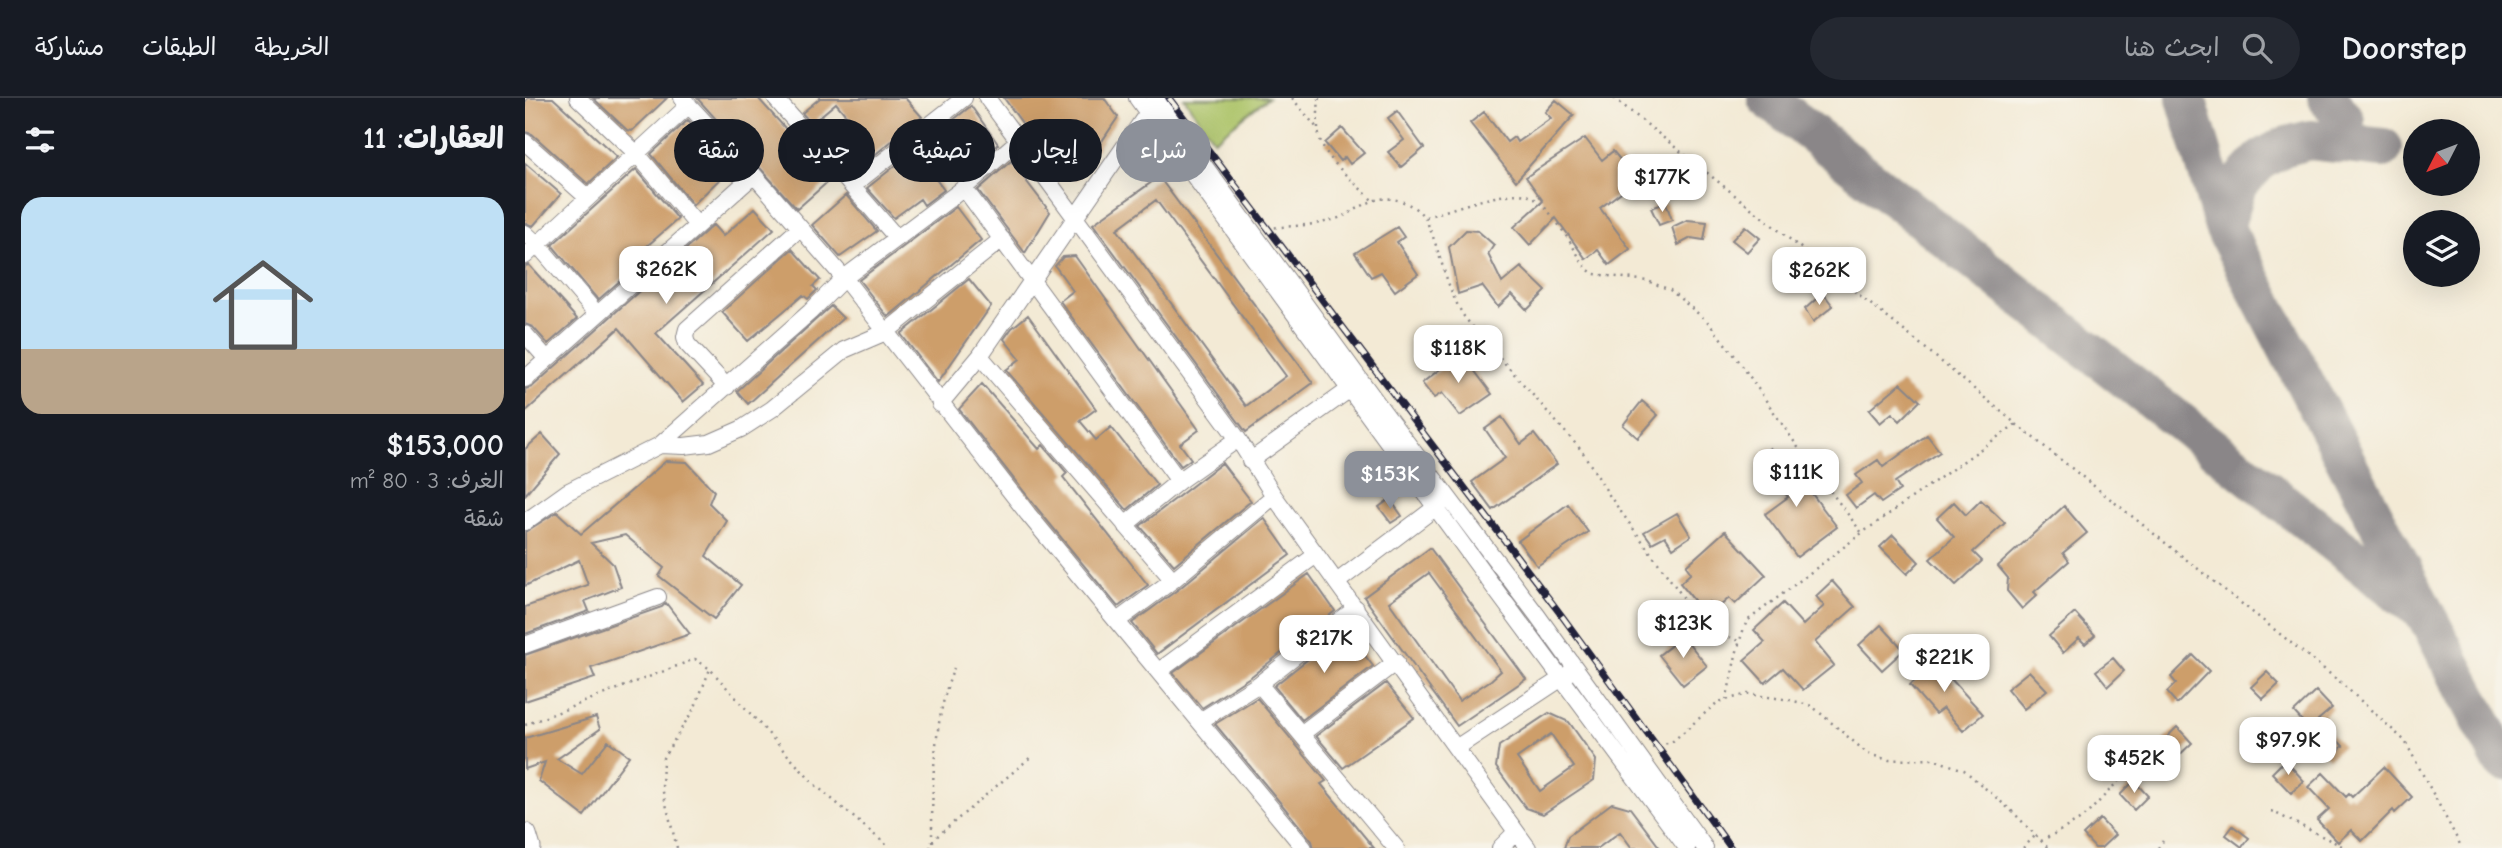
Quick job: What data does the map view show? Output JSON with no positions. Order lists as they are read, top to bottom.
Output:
{
  "north": "bottom left",
  "page": {
    "header": "Doorstep",
    "search": "ابحث هنا",
    "nav": ["الخريطة", "الطبقات", "مشاركة"],
    "heading": "العقارات: 11",
    "chip": [
      "شراء",
      "إيجار",
      "تصفية",
      "جديد",
      "شقة"
    ],
    "price": [
      "$177K",
      "$262K",
      "$262K",
      "$118K",
      "$111K",
      "$153K",
      "$123K",
      "$217K",
      "$221K",
      "$97.9K",
      "$452K"
    ],
    "list": [
      {
        "name": "$153,000",
        "note": "الغرف: 3 · 80 m² · شقة"
      }
    ]
  }
}
